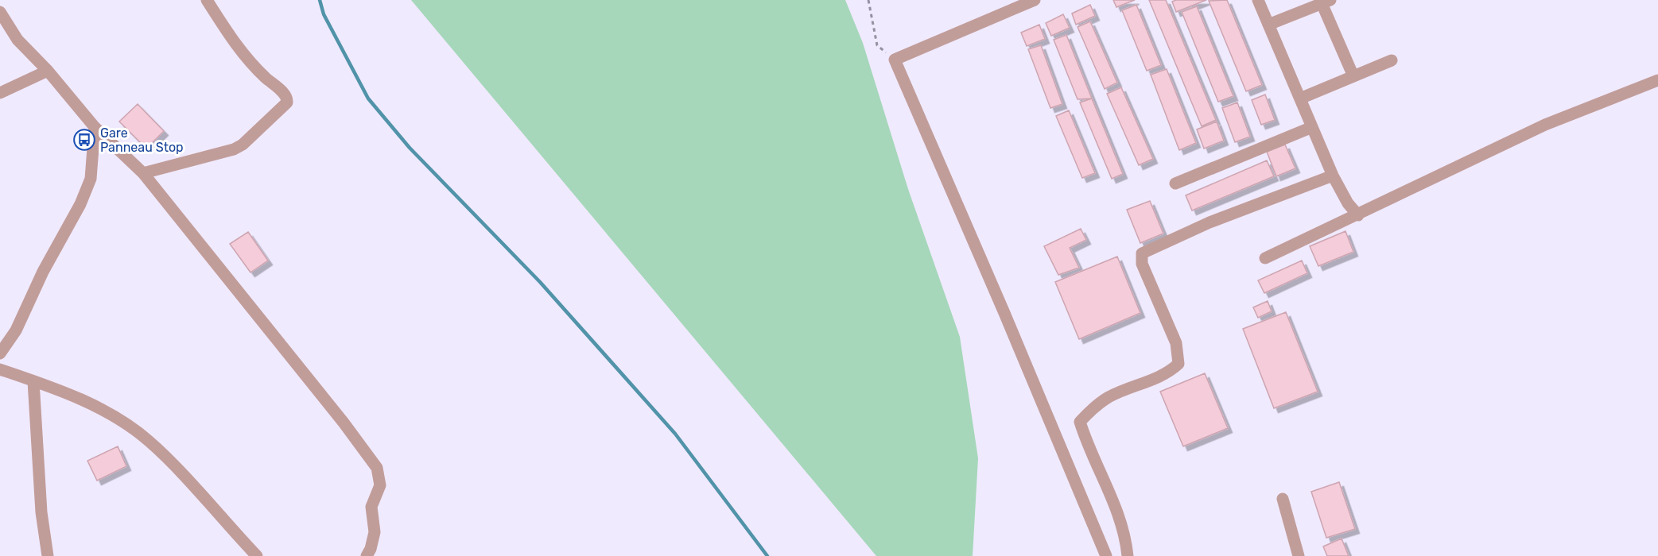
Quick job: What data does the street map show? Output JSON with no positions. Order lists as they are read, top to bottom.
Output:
{
  "places": {
    "bus stop": ["Gare Panneau Stop"]
  }
}
